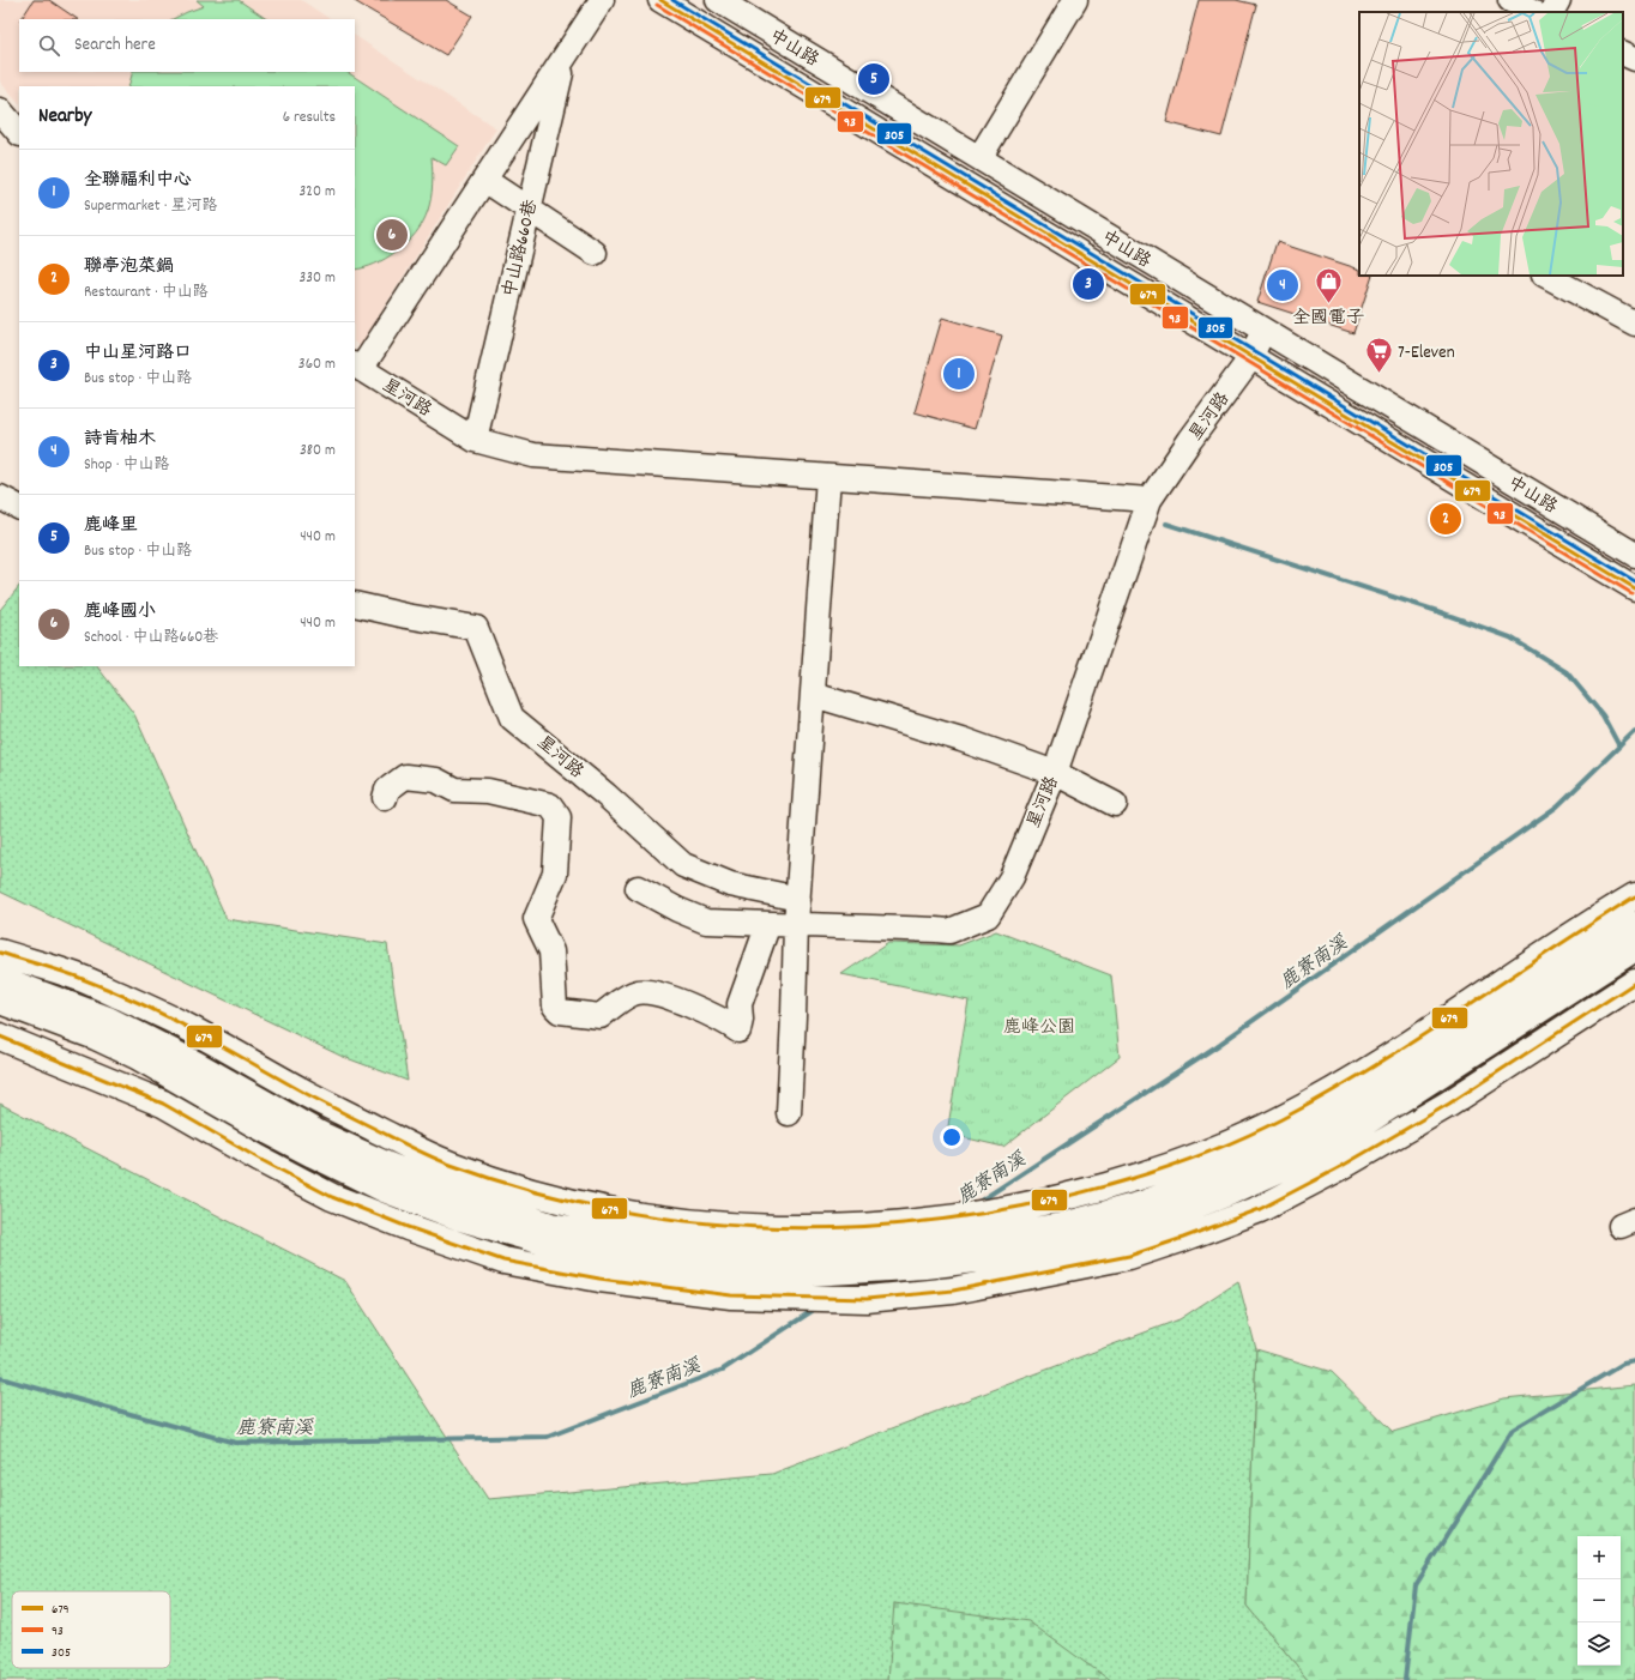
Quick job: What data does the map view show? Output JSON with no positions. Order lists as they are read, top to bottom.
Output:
{
  "streets": {
    "street": ["中山路", "中山路660巷", "星河路"]
  },
  "crossings": [
    ["中山路", "星河路"],
    ["中山路660巷", "星河路"]
  ],
  "water": ["鹿寮南溪"],
  "parks": ["鹿峰公園"],
  "places": {
    "shop": ["全國電子"],
    "supermarket": ["7-Eleven"]
  },
  "lines": ["transit line 679", "transit line 305", "transit line 93"],
  "legend": ["679", "93", "305"],
  "page": {
    "search": "Search here",
    "pins": [
      "5",
      "6",
      "3",
      "4",
      "1",
      "2"
    ],
    "heading": ["Nearby", "6 results"],
    "list": [
      {
        "mark": "1",
        "name": "全聯福利中心",
        "note": "Supermarket · 星河路",
        "value": "320 m"
      },
      {
        "mark": "2",
        "name": "聯亭泡菜鍋",
        "note": "Restaurant · 中山路",
        "value": "330 m"
      },
      {
        "mark": "3",
        "name": "中山星河路口",
        "note": "Bus stop · 中山路",
        "value": "360 m"
      },
      {
        "mark": "4",
        "name": "詩肯柚木",
        "note": "Shop · 中山路",
        "value": "380 m"
      },
      {
        "mark": "5",
        "name": "鹿峰里",
        "note": "Bus stop · 中山路",
        "value": "440 m"
      },
      {
        "mark": "6",
        "name": "鹿峰國小",
        "note": "School · 中山路660巷",
        "value": "440 m"
      }
    ],
    "map_buttons": ["+", "−"]
  }
}
